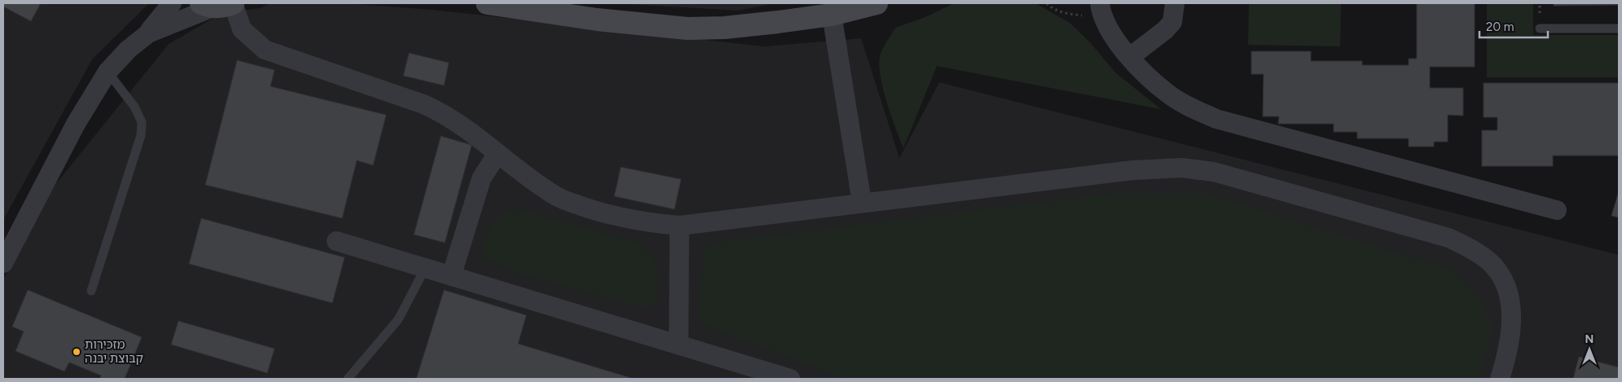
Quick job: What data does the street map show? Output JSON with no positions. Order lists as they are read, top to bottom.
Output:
{
  "places": ["מזכירות קבוצת יבנה"],
  "scale_bar": "20 m",
  "north": "top"
}
